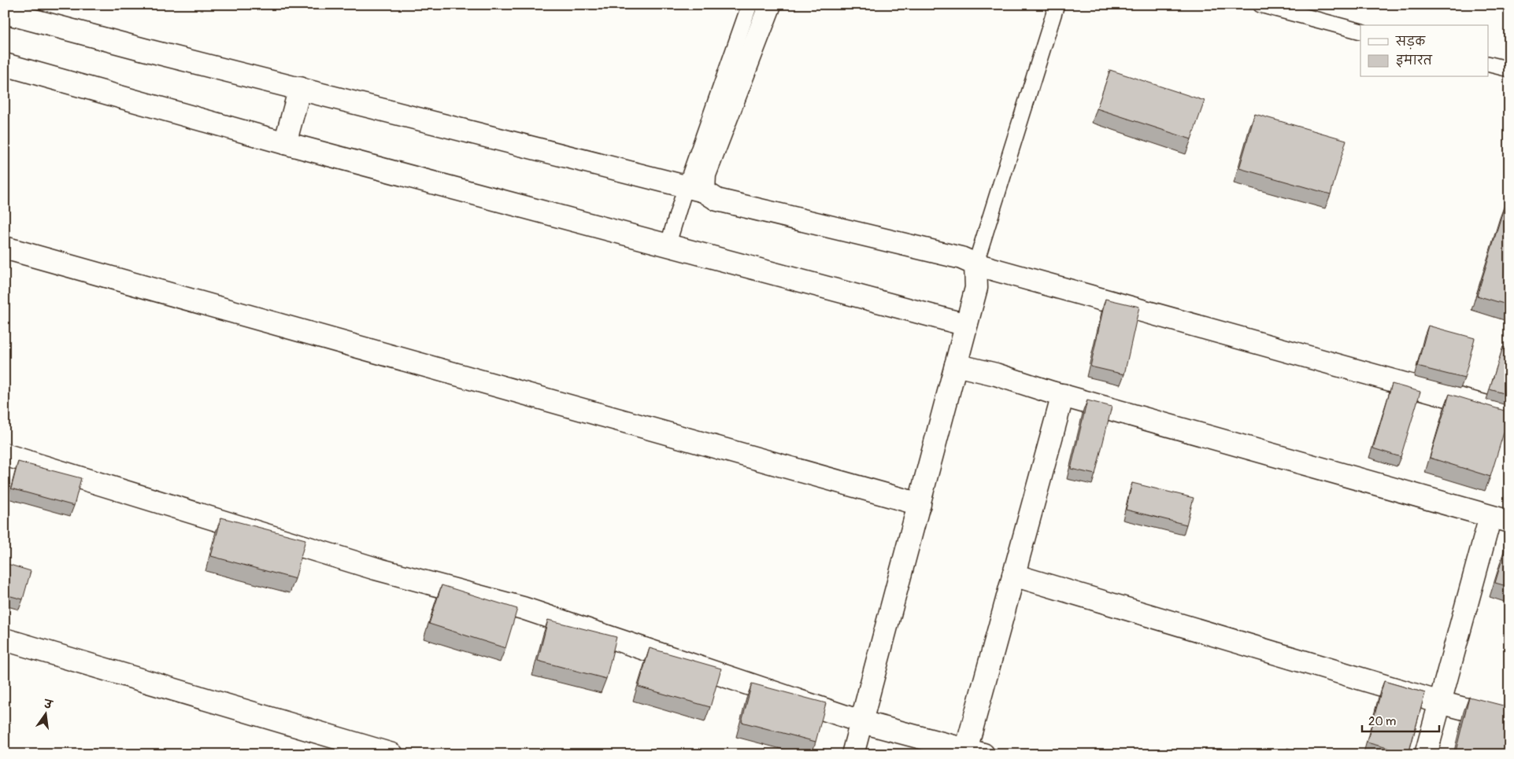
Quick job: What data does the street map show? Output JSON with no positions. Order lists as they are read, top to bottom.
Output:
{
  "legend": ["सड़क", "इमारत"],
  "scale_bar": "20 m",
  "north": "top"
}
